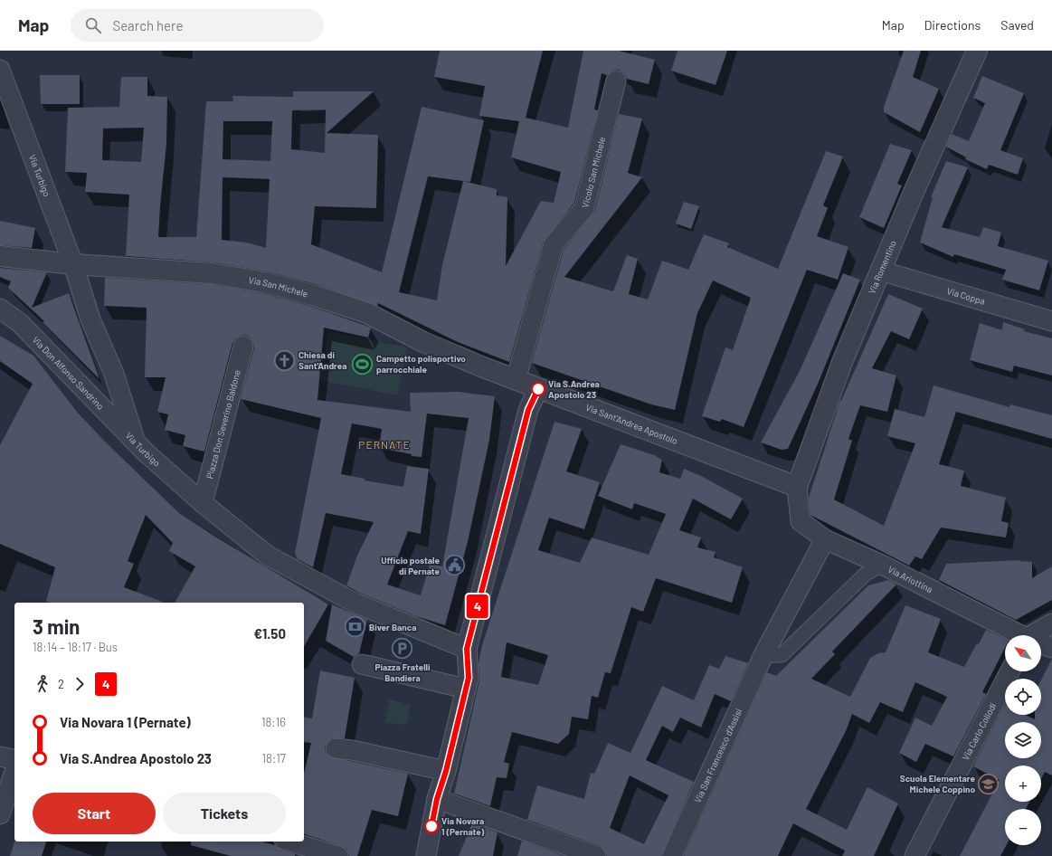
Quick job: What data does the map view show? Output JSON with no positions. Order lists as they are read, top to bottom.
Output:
{
  "streets": {
    "street": [
      "Vicolo San Michele",
      "Via Turbigo",
      "Via Romentino",
      "Via San Michele",
      "Via Coppa",
      "Via Don Alfonso Sandrino",
      "Piazza Don Severino Baldone",
      "Via Sant'Andrea Apostolo",
      "Via Ariottina",
      "Via Carlo Collodi",
      "Via San Francesco d'Assisi"
    ]
  },
  "crossings": [
    ["Vicolo San Michele", "Via San Michele"],
    ["Via Turbigo", "Via San Michele"],
    ["Via Turbigo", "Via Don Alfonso Sandrino"],
    ["Via Turbigo", "Piazza Don Severino Baldone"],
    ["Via Romentino", "Via Coppa"],
    ["Via Romentino", "Via Sant'Andrea Apostolo"],
    ["Via Romentino", "Via Ariottina"],
    ["Via San Michele", "Via Sant'Andrea Apostolo"],
    ["Via Sant'Andrea Apostolo", "Via Ariottina"],
    ["Via Ariottina", "Via San Francesco d'Assisi"]
  ],
  "districts": ["PERNATE"],
  "places": {
    "church": ["Chiesa di Sant'Andrea"],
    "sports": ["Campetto polisportivo parrocchiale"],
    "other": ["Via S.Andrea Apostolo 23", "Via Novara 1 (Pernate)"],
    "public building": ["Ufficio postale di Pernate"],
    "bank": ["Biver Banca"],
    "parking": ["Piazza Fratelli Bandiera"],
    "school or university": ["Scuola Elementare Michele Coppino"]
  },
  "lines": ["bus line 4"],
  "north": "top left",
  "page": {
    "header": "Map",
    "search": "Search here",
    "nav": ["Map", "Directions", "Saved"],
    "on_map": "4",
    "heading": ["3 min", "18:14 – 18:17 · Bus", "€1.50"],
    "map_buttons": ["+", "−"],
    "legs": ["2", "4"],
    "list": [
      {
        "name": "Via Novara 1 (Pernate)",
        "value": "18:16"
      },
      {
        "name": "Via S.Andrea Apostolo 23",
        "value": "18:17"
      }
    ],
    "buttons": ["Start", "Tickets"]
  }
}
